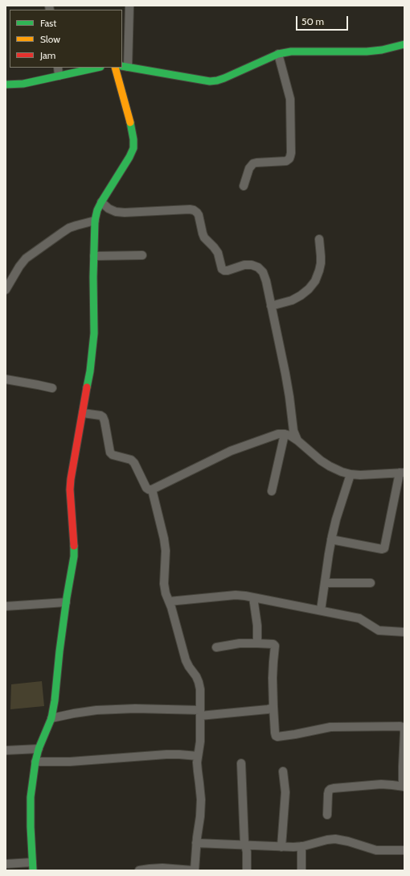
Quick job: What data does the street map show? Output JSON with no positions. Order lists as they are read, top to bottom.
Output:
{
  "legend": ["Fast", "Slow", "Jam"],
  "scale_bar": "50 m"
}
